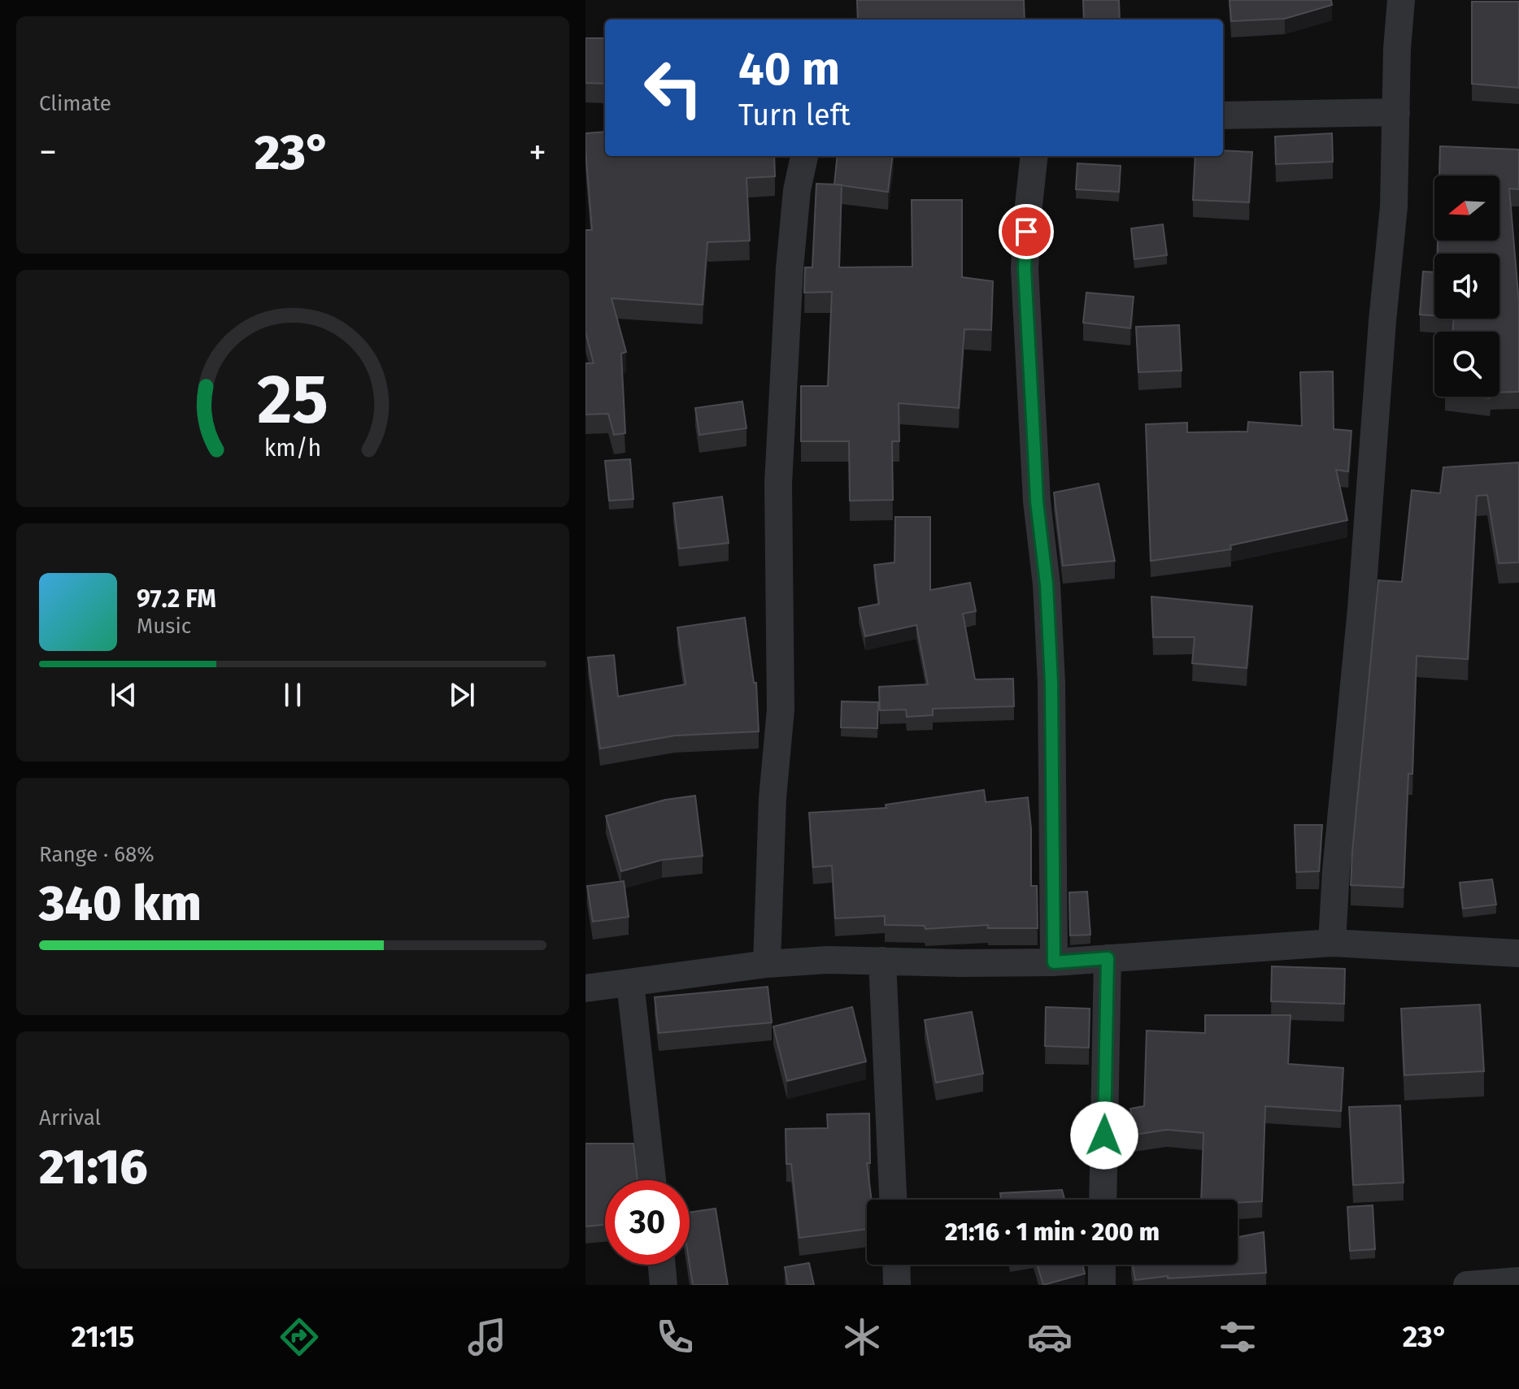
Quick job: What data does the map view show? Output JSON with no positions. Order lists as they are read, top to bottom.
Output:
{
  "north": "left",
  "page": {
    "tile": [
      "Climate",
      ["Range · 68%", "340 km"],
      ["Arrival", "21:16"]
    ],
    "turn": ["40 m", "Turn left"],
    "heat": ["−", "23°", "+"],
    "song": ["97.2 FM", "Music"],
    "limit": "30",
    "trip": "21:16 · 1 min · 200 m",
    "tabs": ["21:15", "23°"],
    "gauge": ["25", "km/h"]
  }
}
